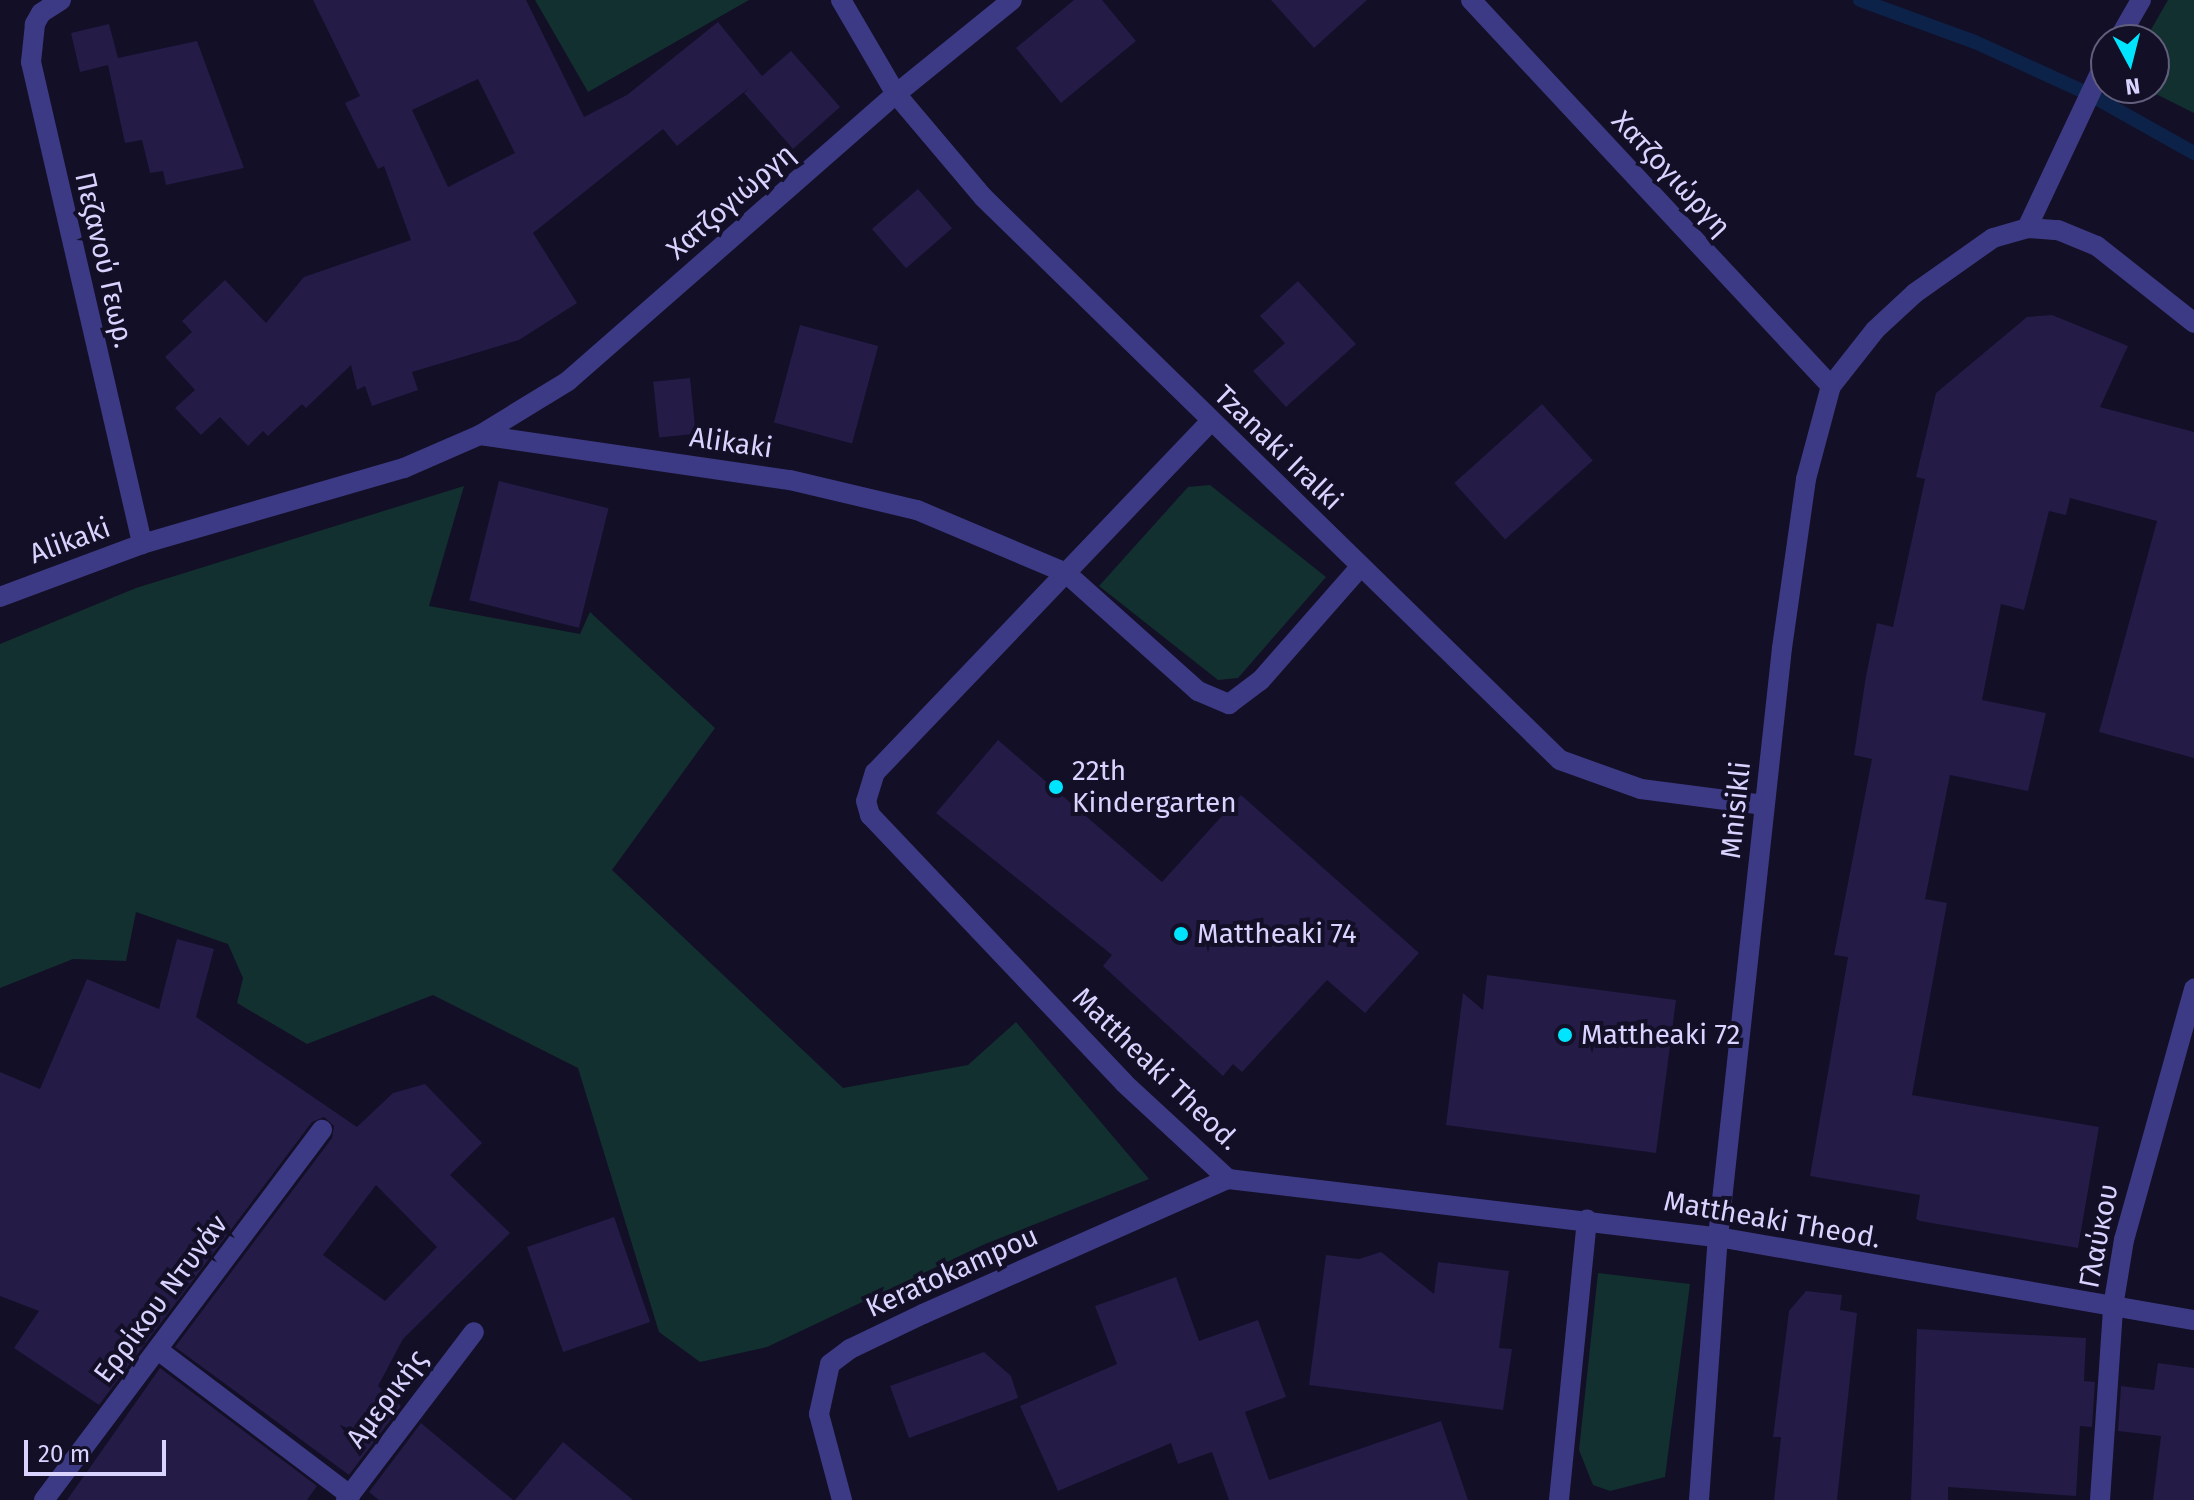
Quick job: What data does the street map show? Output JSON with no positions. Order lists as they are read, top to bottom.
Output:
{
  "streets": {
    "street": [
      "Χατζογιώργη",
      "Πεζανού Γεωρ.",
      "Alikaki",
      "Tzanaki Iralki",
      "Mnisikli",
      "Mattheaki Theod.",
      "Γλαύκου",
      "Keratokampou",
      "Ερρίκου Ντυνάν",
      "Αμερικής"
    ]
  },
  "crossings": [
    ["Χατζογιώργη", "Alikaki"],
    ["Χατζογιώργη", "Tzanaki Iralki"],
    ["Χατζογιώργη", "Mnisikli"],
    ["Πεζανού Γεωρ.", "Alikaki"],
    ["Alikaki", "Tzanaki Iralki"],
    ["Alikaki", "Mattheaki Theod."],
    ["Tzanaki Iralki", "Mnisikli"],
    ["Tzanaki Iralki", "Mattheaki Theod."],
    ["Mnisikli", "Mattheaki Theod."],
    ["Mattheaki Theod.", "Γλαύκου"],
    ["Mattheaki Theod.", "Keratokampou"]
  ],
  "places": ["22th Kindergarten", "Mattheaki 74", "Mattheaki 72"],
  "scale_bar": "20 m",
  "north": "bottom"
}
